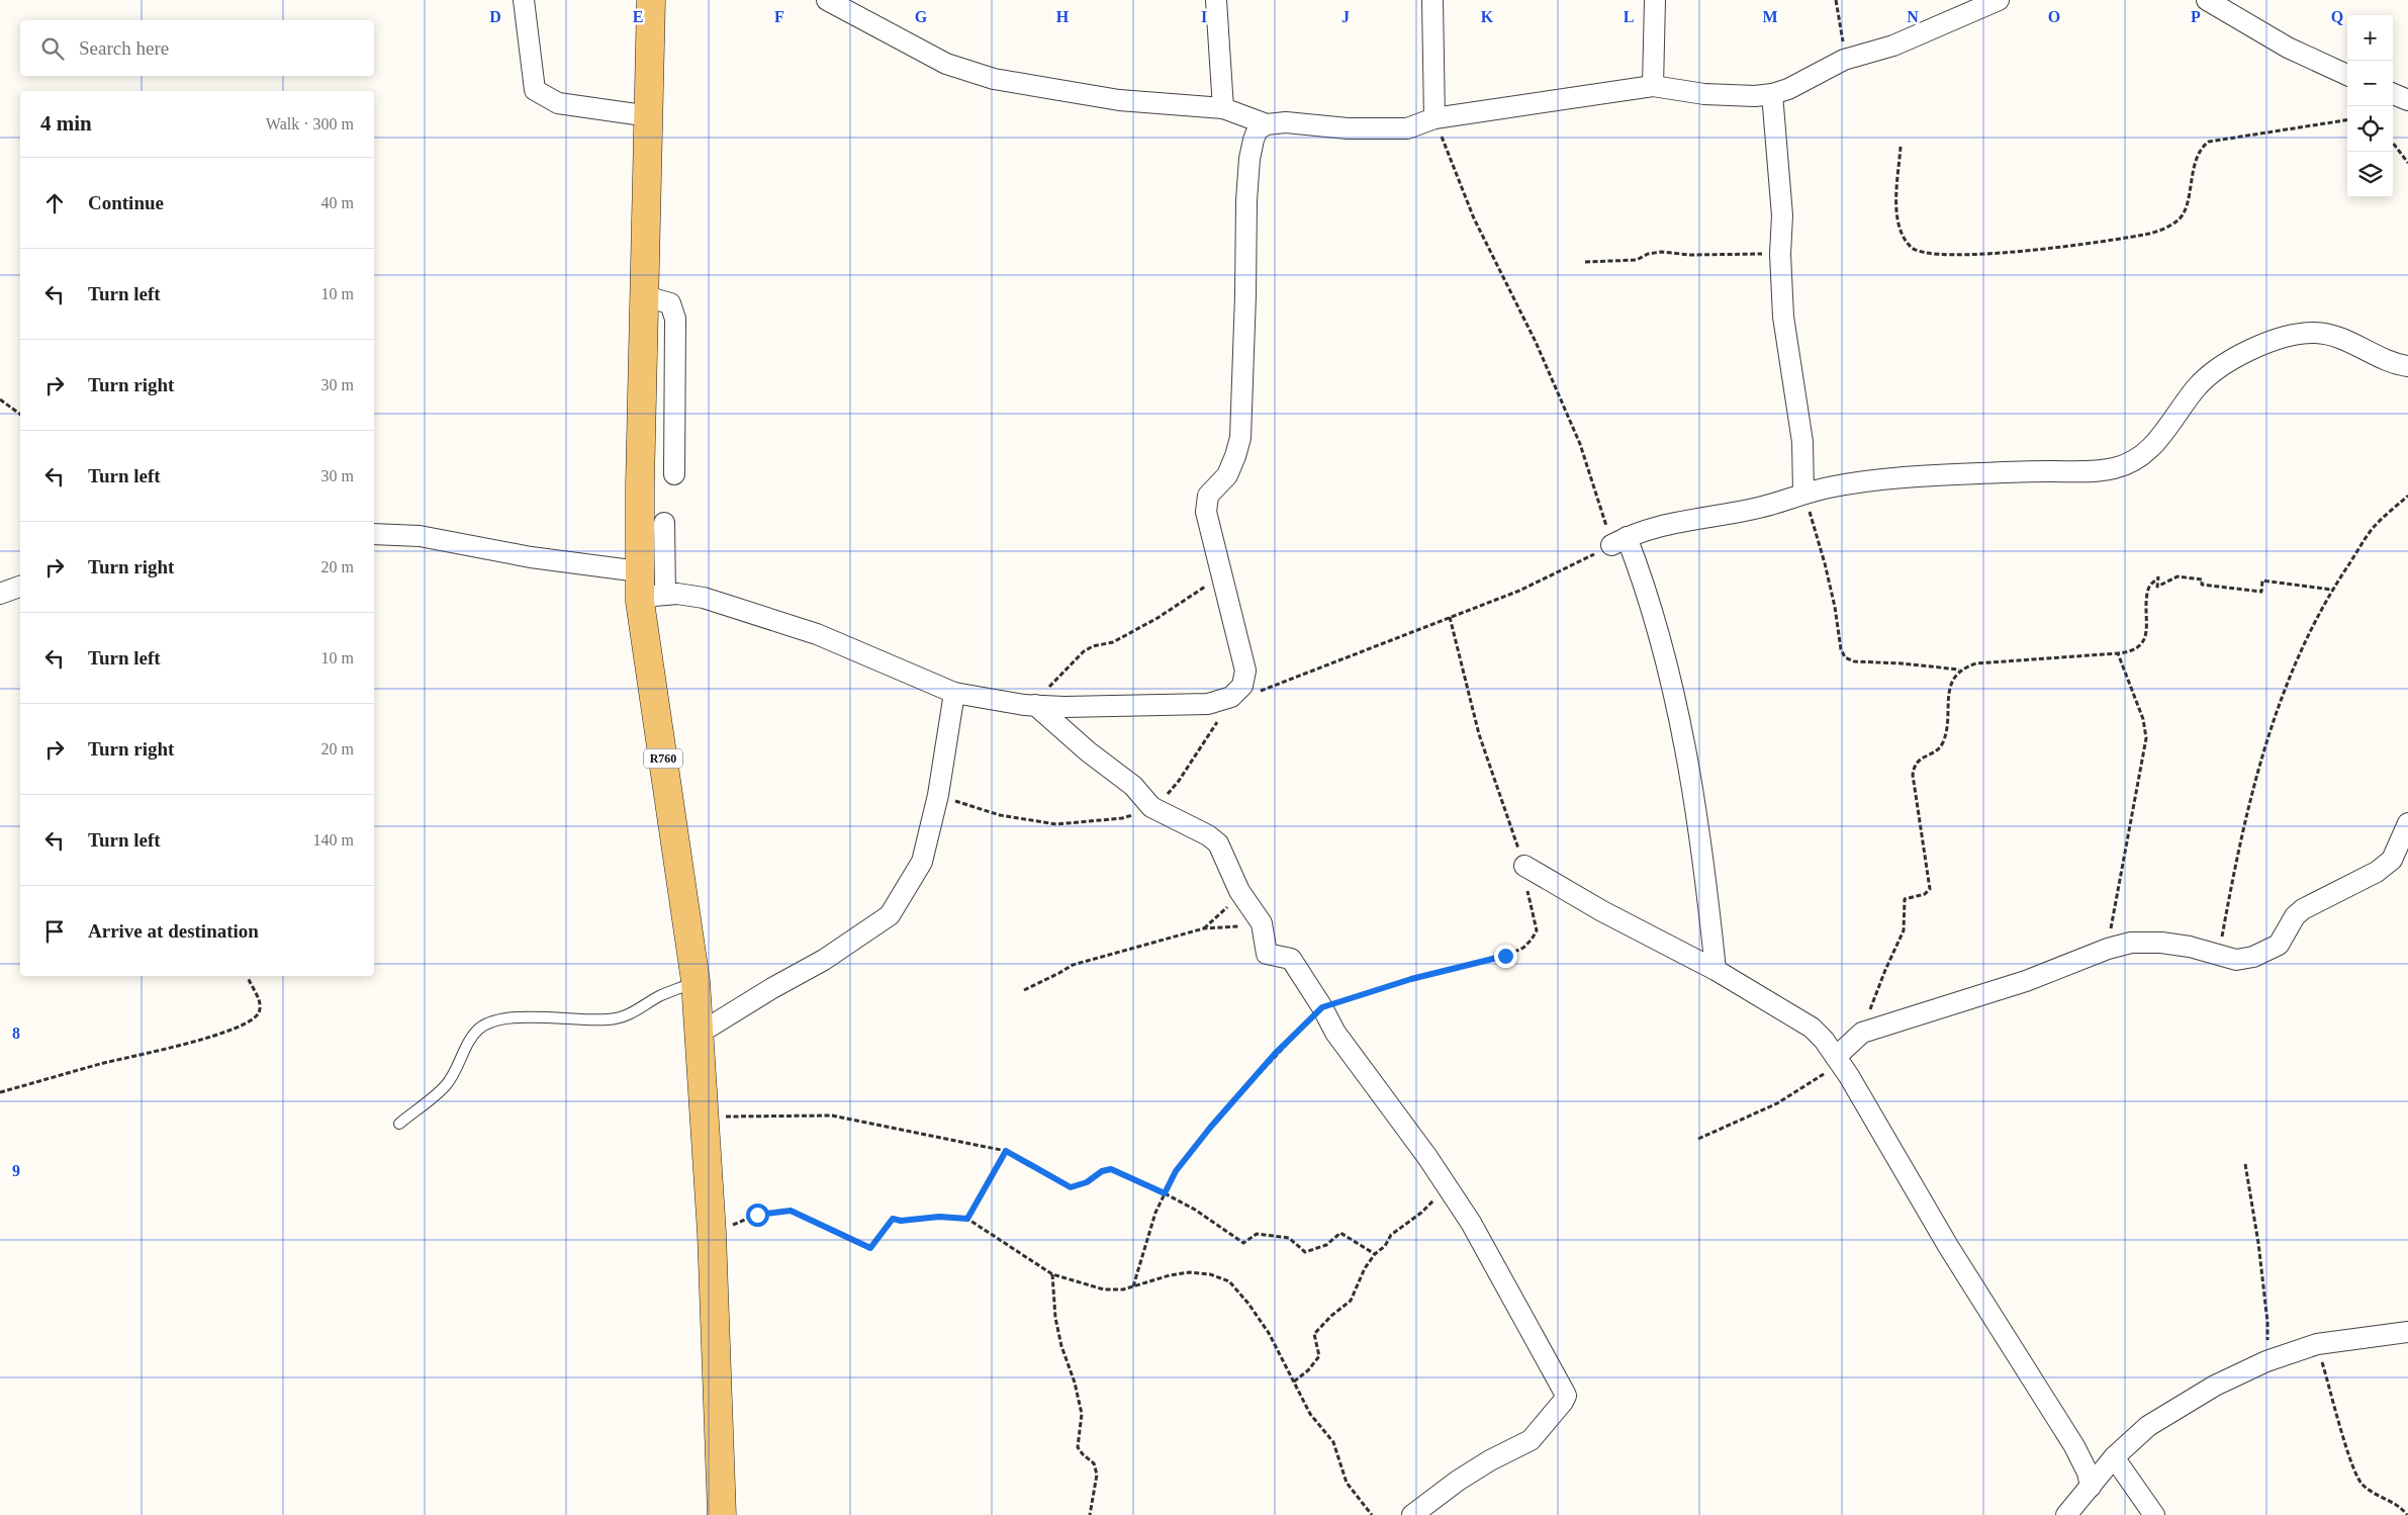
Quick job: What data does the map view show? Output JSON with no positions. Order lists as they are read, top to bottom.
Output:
{
  "streets": {
    "main road": ["R760"]
  },
  "page": {
    "map_buttons": ["+", "−"],
    "search": "Search here",
    "heading": ["4 min", "Walk · 300 m"],
    "list": [
      ["Continue", "40 m"],
      ["Turn left", "10 m"],
      ["Turn right", "30 m"],
      ["Turn left", "30 m"],
      ["Turn right", "20 m"],
      ["Turn left", "10 m"],
      ["Turn right", "20 m"],
      ["Turn left", "140 m"],
      "Arrive at destination"
    ]
  },
  "grid": {
    "columns": [
      "D",
      "E",
      "F",
      "G",
      "H",
      "I",
      "J",
      "K",
      "L",
      "M",
      "N",
      "O",
      "P",
      "Q"
    ],
    "rows": ["8", "9"]
  }
}
